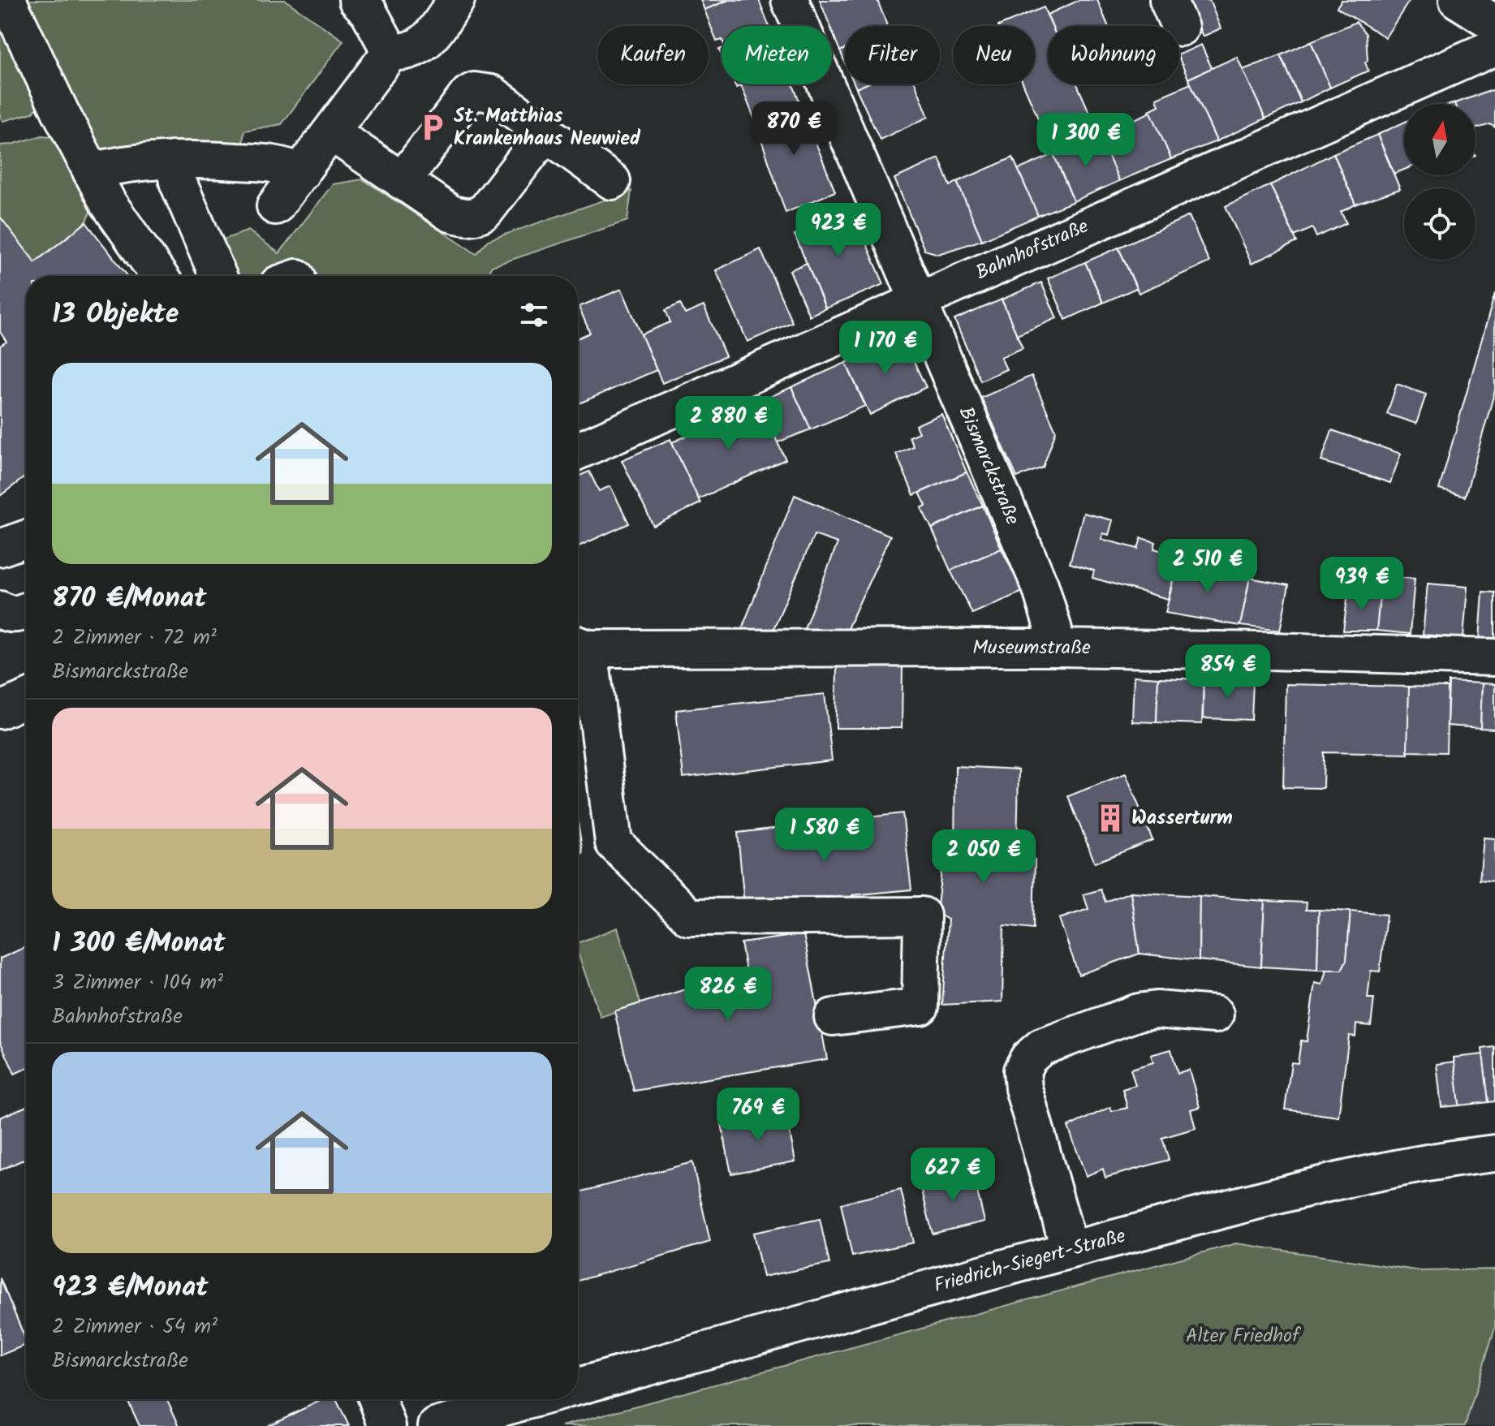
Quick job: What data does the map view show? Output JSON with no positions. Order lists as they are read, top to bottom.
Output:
{
  "streets": {
    "street": [
      "Bahnhofstraße",
      "Bismarckstraße",
      "Museumstraße",
      "Friedrich-Siegert-Straße"
    ]
  },
  "crossings": [
    ["Bahnhofstraße", "Bismarckstraße"],
    ["Bismarckstraße", "Museumstraße"]
  ],
  "parks": ["Alter Friedhof"],
  "places": {
    "parking": ["St. Matthias Krankenhaus Neuwied"],
    "building": ["Wasserturm"]
  },
  "north": "top",
  "page": {
    "chip": [
      "Kaufen",
      "Mieten",
      "Filter",
      "Neu",
      "Wohnung"
    ],
    "price": [
      "870 €",
      "1 300 €",
      "923 €",
      "1 170 €",
      "2 880 €",
      "2 510 €",
      "939 €",
      "854 €",
      "1 580 €",
      "2 050 €",
      "826 €",
      "769 €",
      "627 €"
    ],
    "heading": "13 Objekte",
    "list": [
      {
        "name": "870 €/Monat",
        "note": "2 Zimmer · 72 m² · Bismarckstraße"
      },
      {
        "name": "1 300 €/Monat",
        "note": "3 Zimmer · 104 m² · Bahnhofstraße"
      },
      {
        "name": "923 €/Monat",
        "note": "2 Zimmer · 54 m² · Bismarckstraße"
      }
    ]
  }
}
